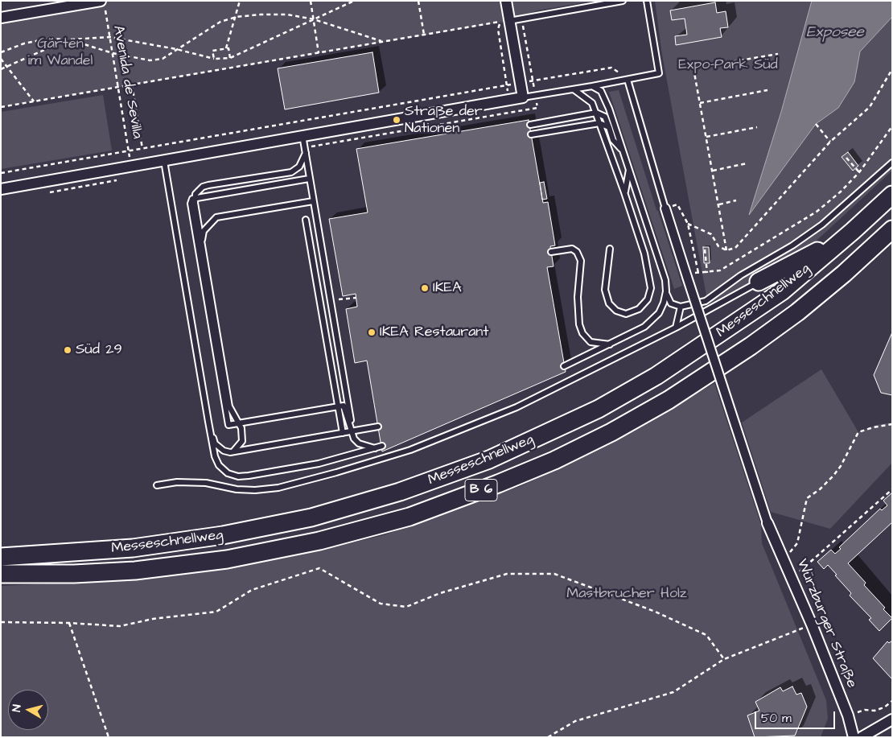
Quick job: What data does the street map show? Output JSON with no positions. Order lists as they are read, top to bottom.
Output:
{
  "streets": {
    "highway": ["Messeschnellweg", "B 6"],
    "street": ["Würzburger Straße"],
    "path": ["Avenida de Sevilla"]
  },
  "water": ["Exposee"],
  "parks": ["Gärten im Wandel", "Expo-Park Süd", "Mastbrucher Holz"],
  "places": [
    "Straße der Nationen",
    "IKEA",
    "IKEA Restaurant",
    "Süd 29"
  ],
  "scale_bar": "50 m",
  "north": "left"
}
